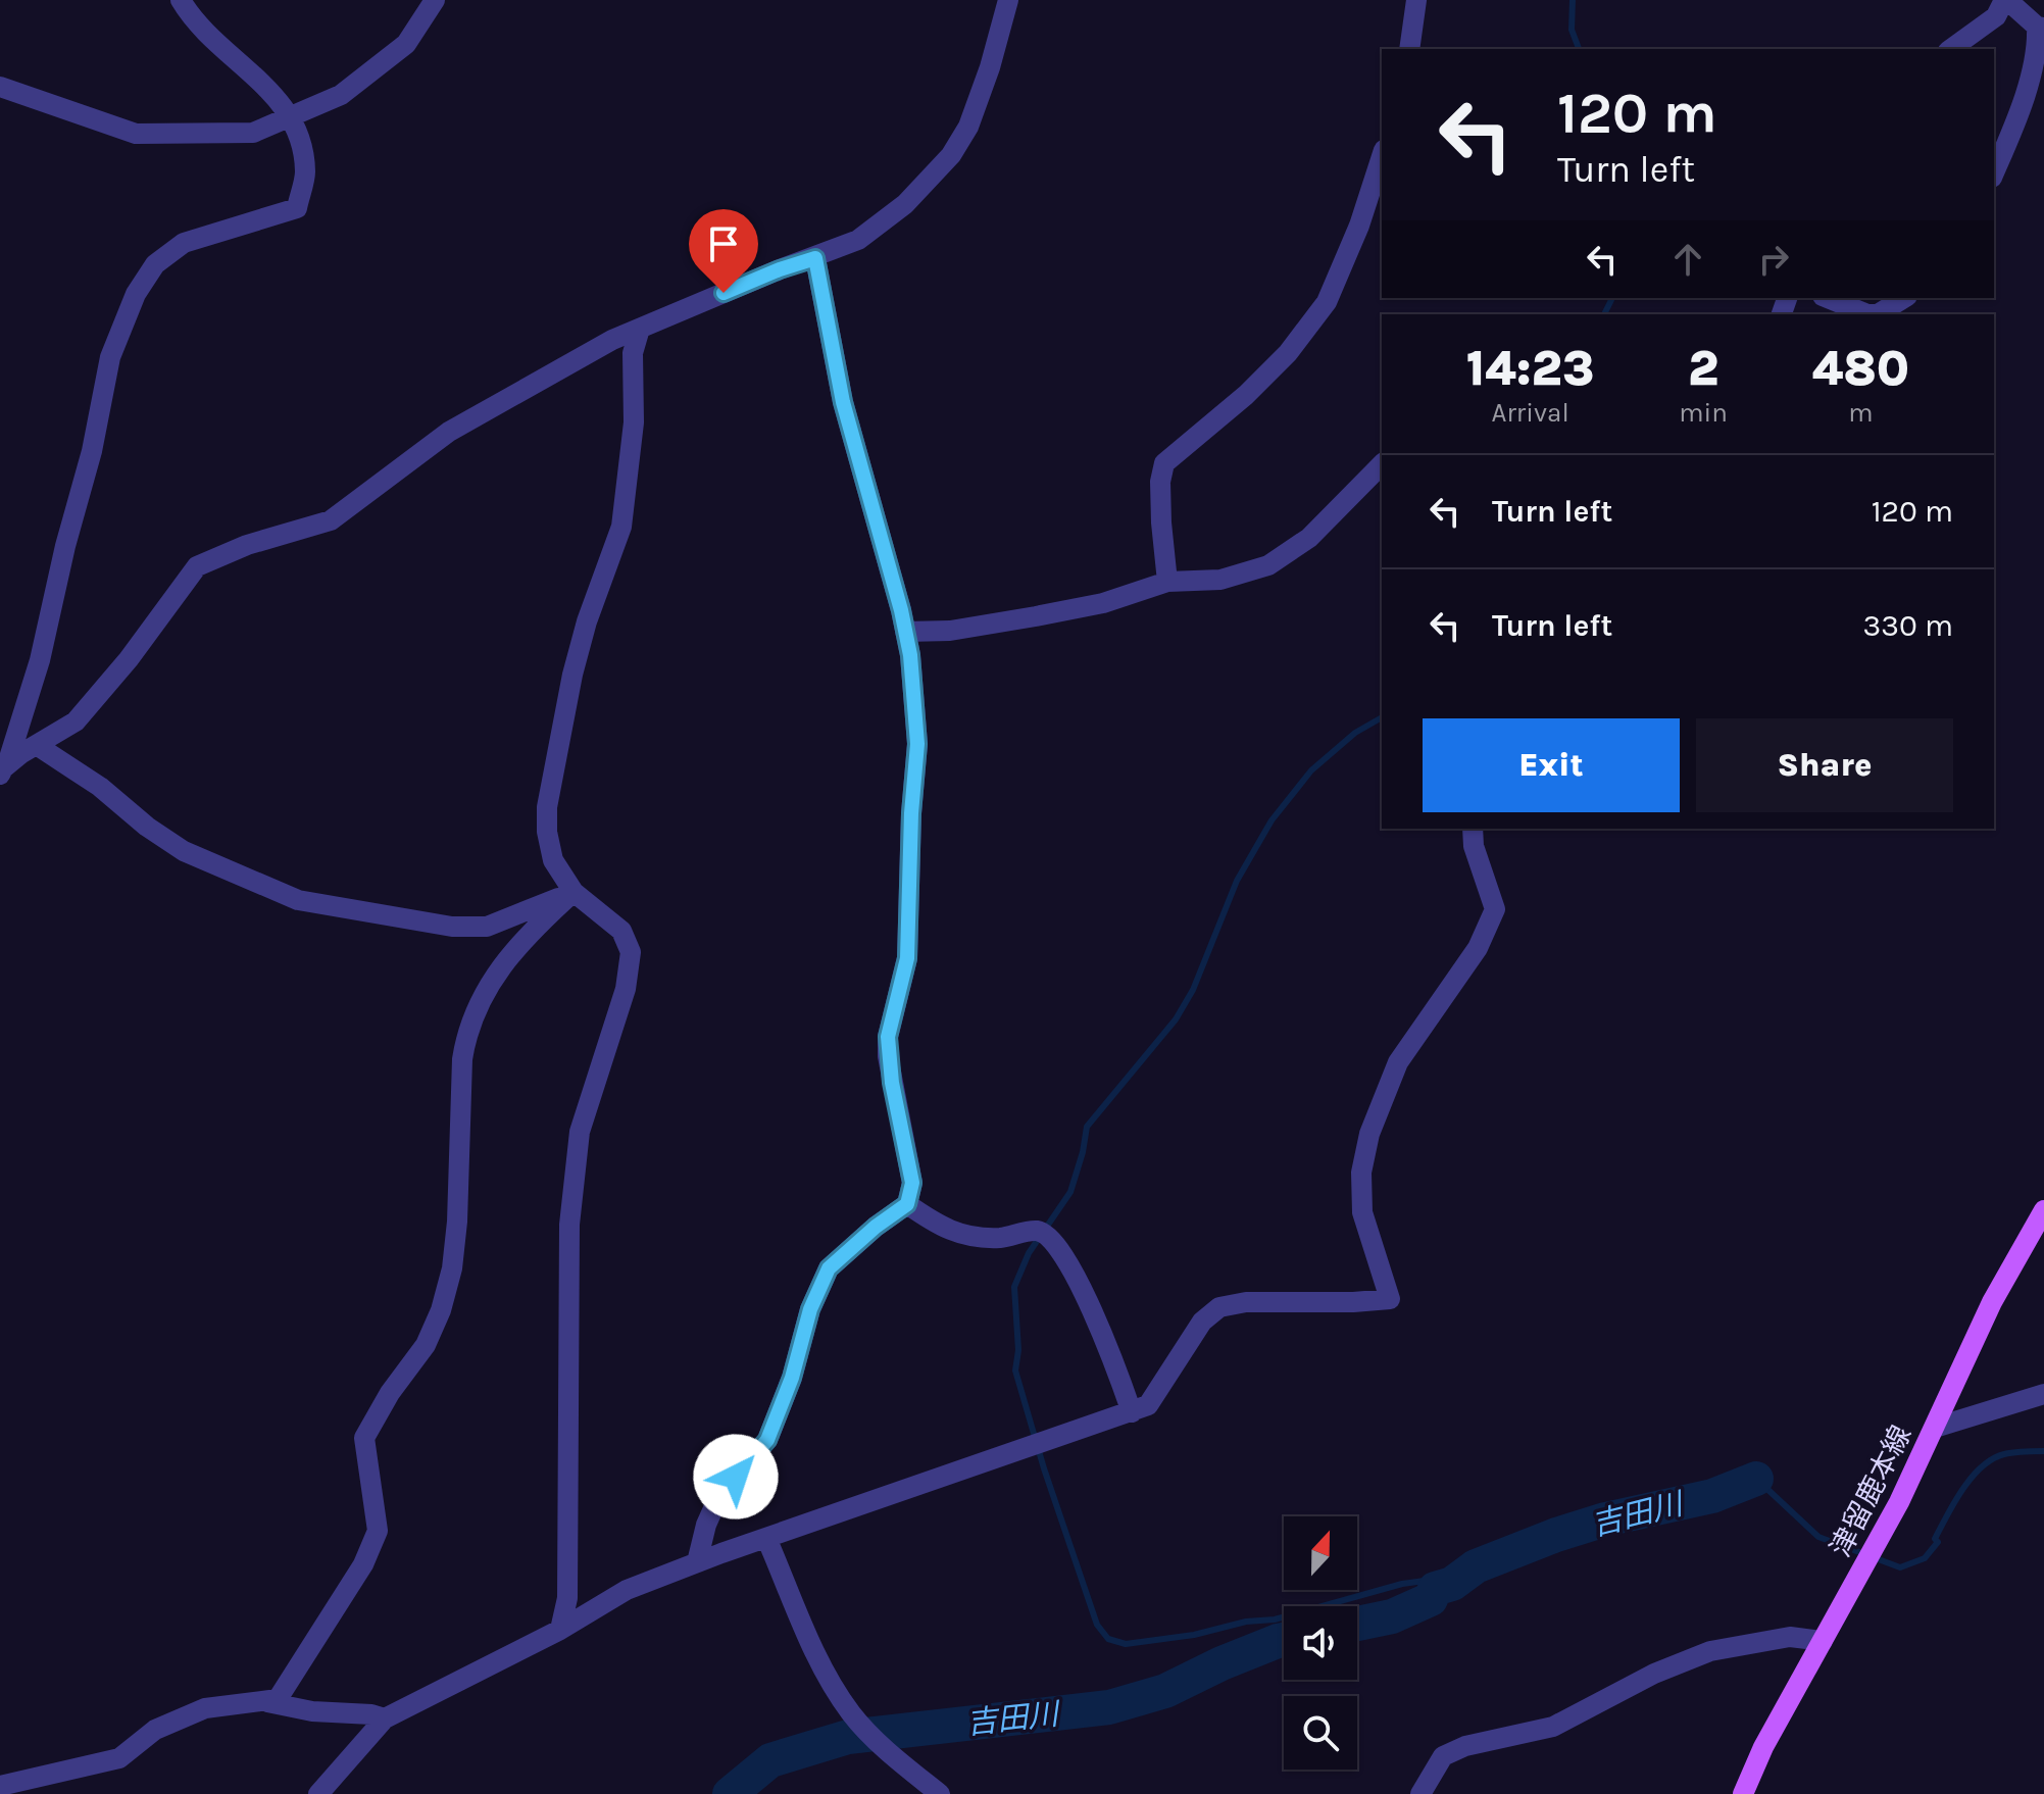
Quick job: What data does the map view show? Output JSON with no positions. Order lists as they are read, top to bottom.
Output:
{
  "streets": {
    "main road": ["津留鹿本線"]
  },
  "water": ["吉田川"],
  "north": "top",
  "page": {
    "turn": ["120 m", "Turn left"],
    "eta": [
      "14:23",
      "Arrival",
      "2",
      "min",
      "480",
      "m"
    ],
    "list": [
      {
        "name": "Turn left",
        "value": "120 m"
      },
      {
        "name": "Turn left",
        "value": "330 m"
      }
    ],
    "buttons": ["Exit", "Share"]
  }
}
